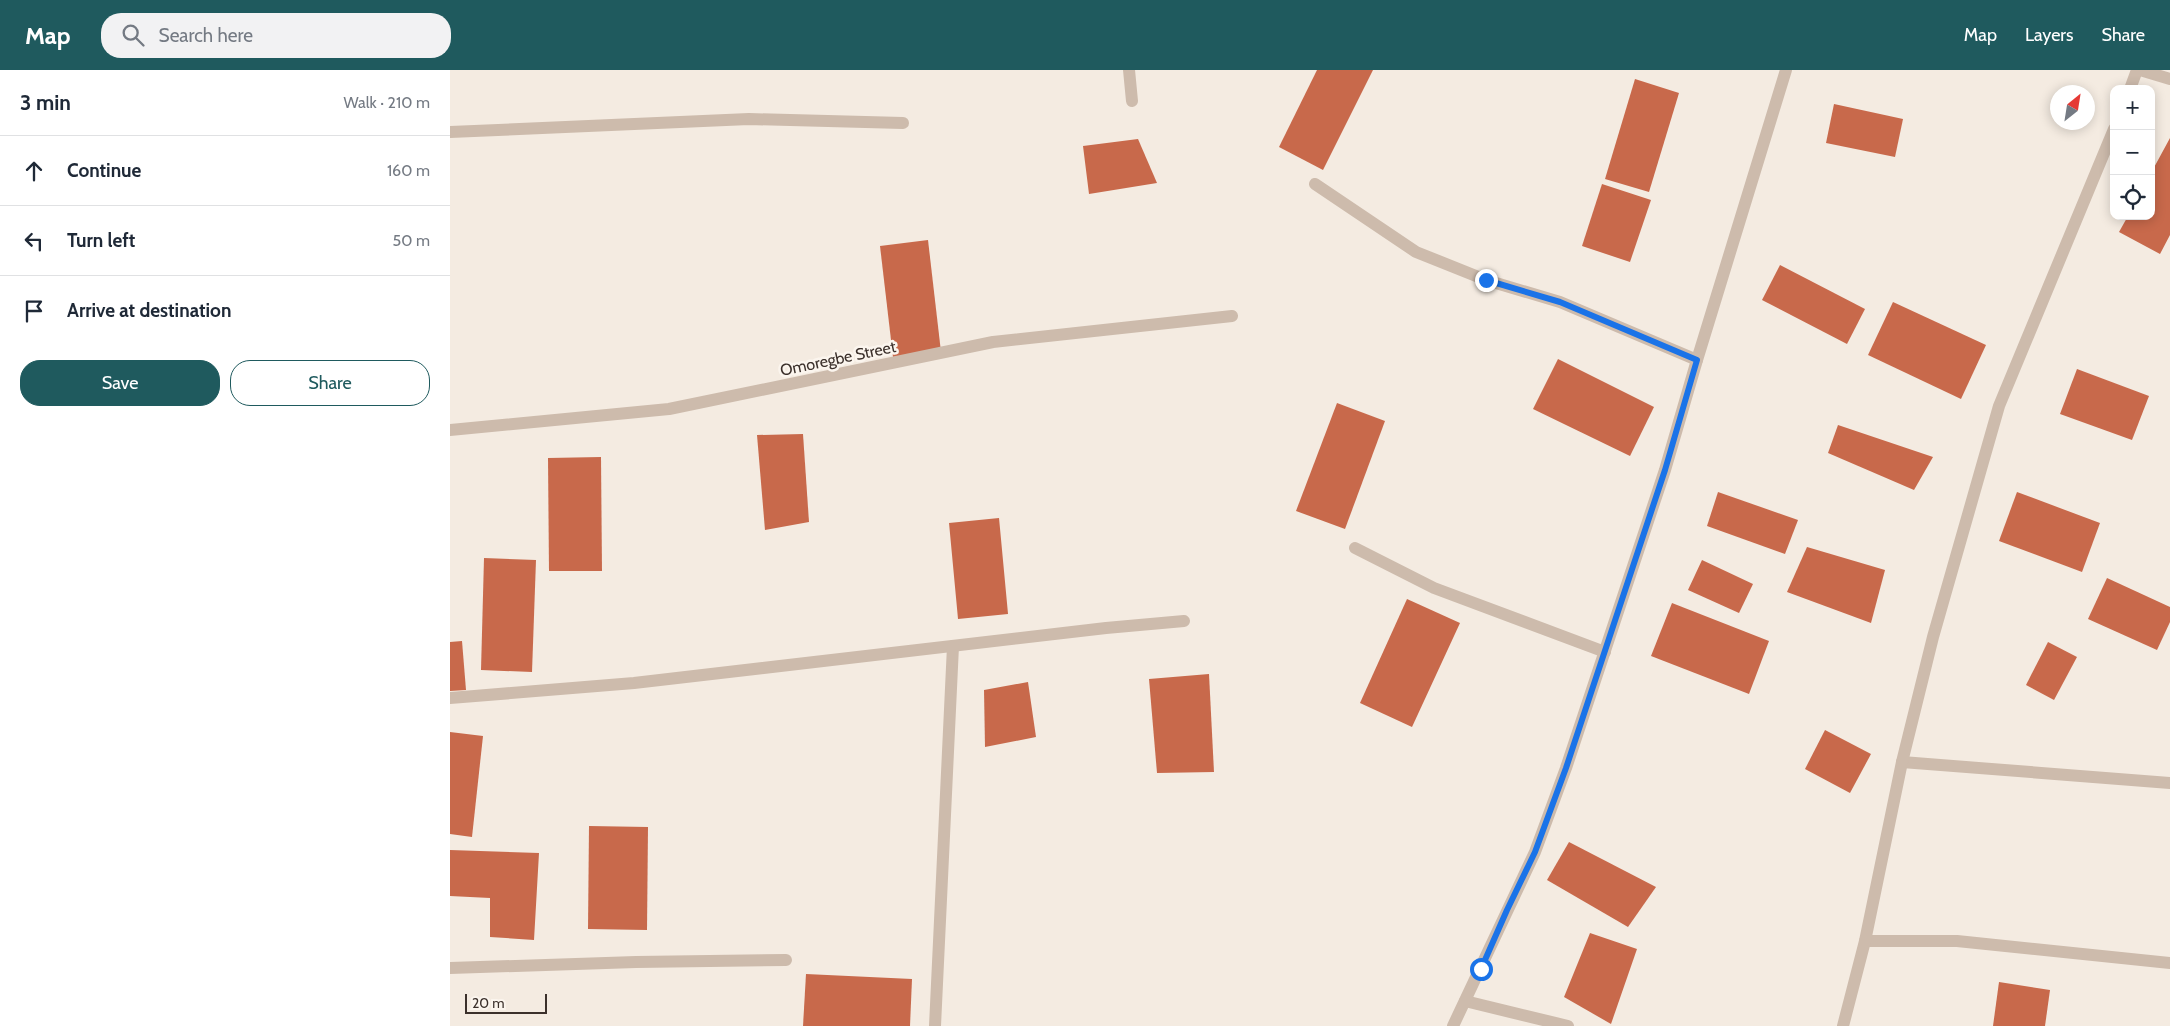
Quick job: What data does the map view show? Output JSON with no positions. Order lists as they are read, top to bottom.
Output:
{
  "streets": {
    "street": ["Omoregbe Street"]
  },
  "scale_bar": "20 m",
  "north": "top right",
  "page": {
    "header": "Map",
    "search": "Search here",
    "nav": ["Map", "Layers", "Share"],
    "heading": ["3 min", "Walk · 210 m"],
    "map_buttons": ["+", "−"],
    "list": [
      ["Continue", "160 m"],
      ["Turn left", "50 m"],
      "Arrive at destination"
    ],
    "buttons": ["Save", "Share"],
    "scale": "20 m"
  }
}
